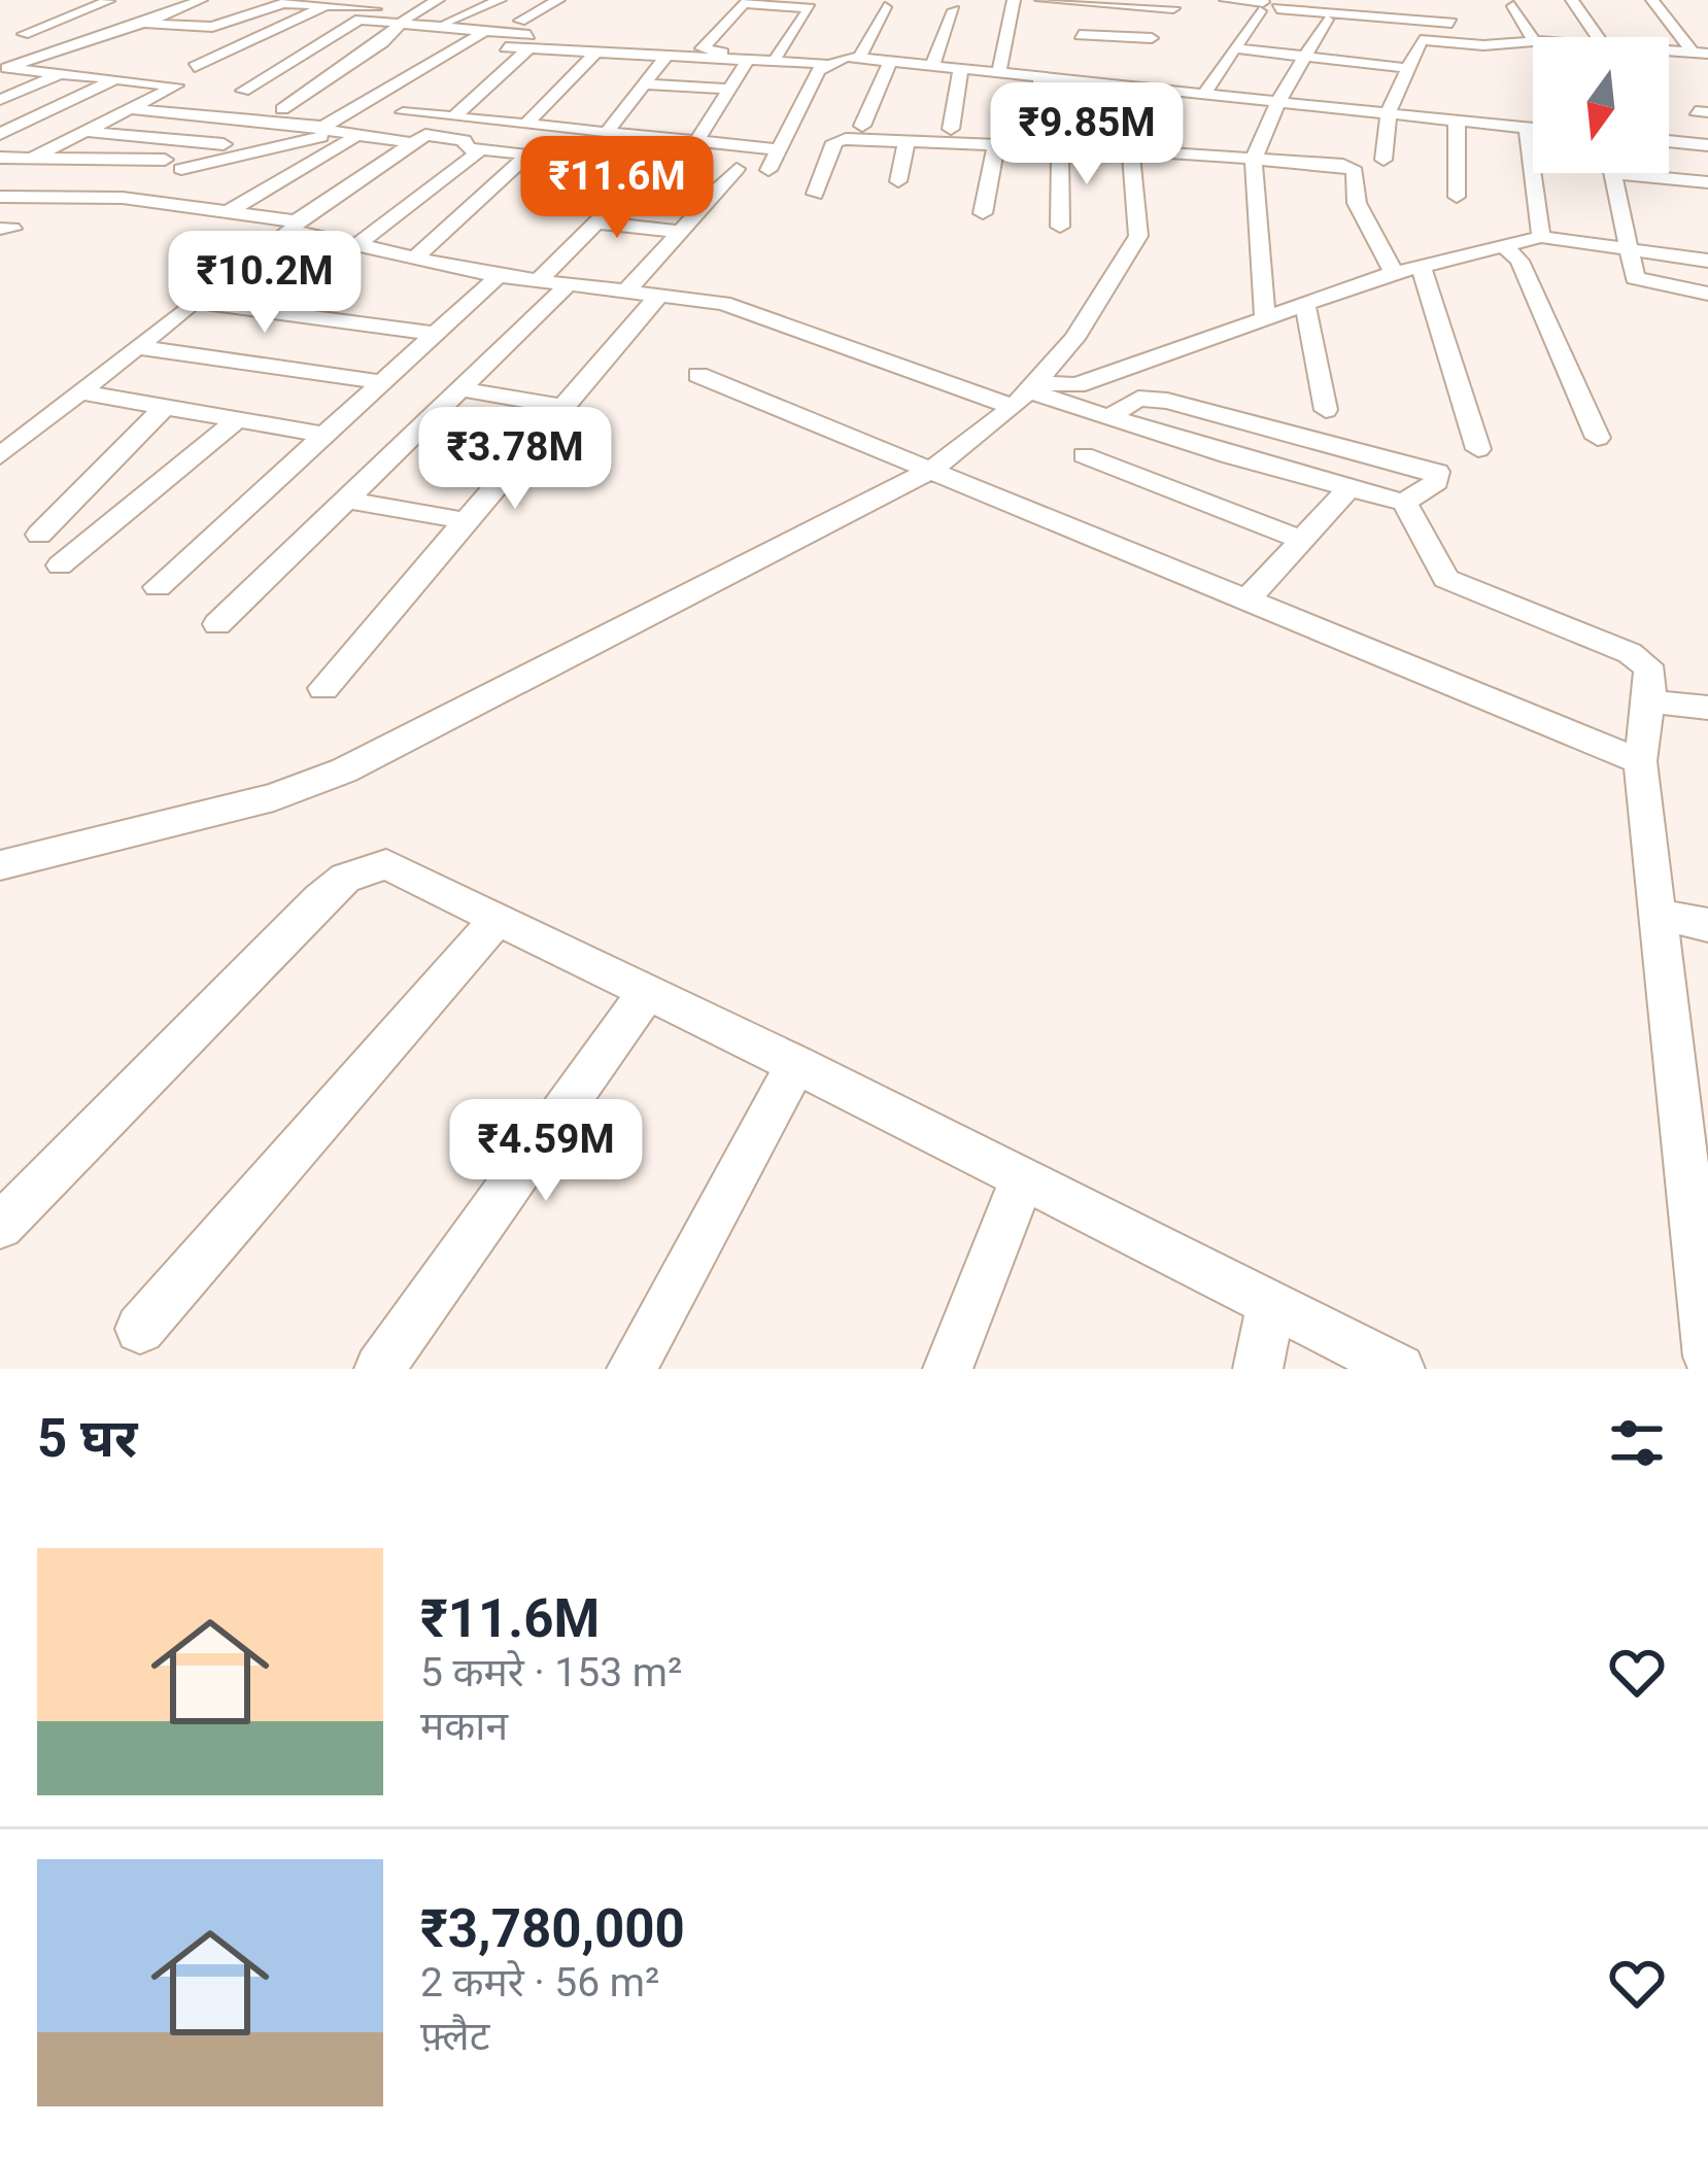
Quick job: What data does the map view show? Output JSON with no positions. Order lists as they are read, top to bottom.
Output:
{
  "north": "bottom",
  "page": {
    "price": [
      "₹9.85M",
      "₹11.6M",
      "₹10.2M",
      "₹3.78M",
      "₹4.59M"
    ],
    "heading": "5 घर",
    "list": [
      {
        "name": "₹11.6M",
        "note": "5 कमरे · 153 m² · मकान"
      },
      {
        "name": "₹3,780,000",
        "note": "2 कमरे · 56 m² · फ़्लैट"
      }
    ]
  }
}
